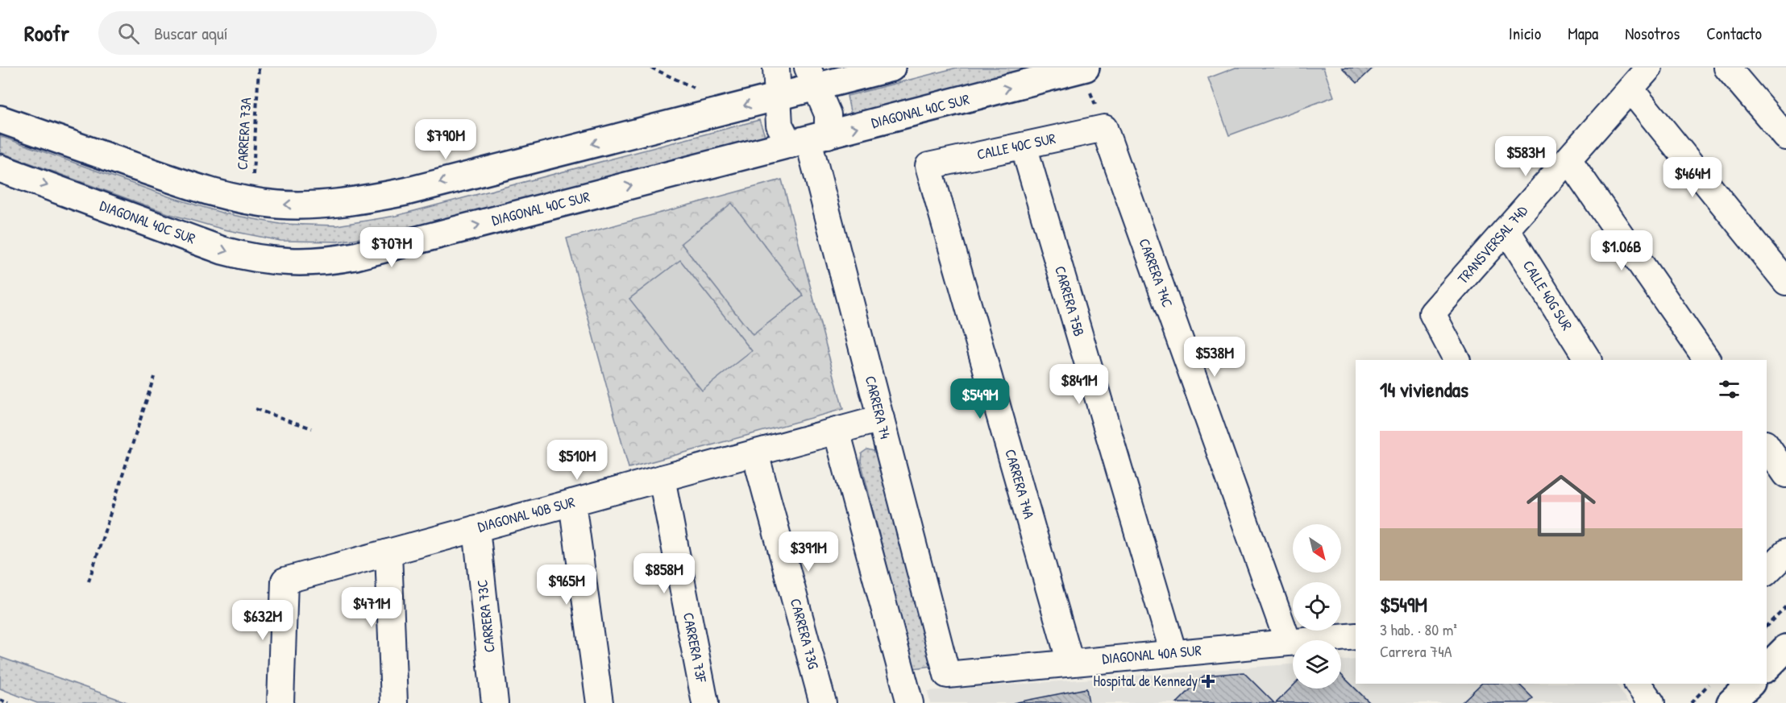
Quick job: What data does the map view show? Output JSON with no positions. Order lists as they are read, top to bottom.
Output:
{
  "streets": {
    "street": [
      "DIAGONAL 40C SUR",
      "CALLE 40C SUR",
      "TRANSVERSAL 74D",
      "CARRERA 74C",
      "CALLE 40G SUR",
      "CARRERA 75B",
      "CARRERA 74",
      "CARRERA 74A",
      "DIAGONAL 40B SUR",
      "CARRERA 73C",
      "CARRERA 73G",
      "CARRERA 73F",
      "DIAGONAL 40A SUR"
    ],
    "path": ["CARRERA 73A"]
  },
  "crossings": [
    ["DIAGONAL 40C SUR", "CARRERA 74"],
    ["CALLE 40C SUR", "CARRERA 74C"],
    ["CALLE 40C SUR", "CARRERA 75B"],
    ["CALLE 40C SUR", "CARRERA 74A"],
    ["TRANSVERSAL 74D", "CALLE 40G SUR"],
    ["CARRERA 74C", "DIAGONAL 40A SUR"],
    ["CARRERA 75B", "DIAGONAL 40A SUR"],
    ["CARRERA 74", "DIAGONAL 40B SUR"],
    ["CARRERA 74", "DIAGONAL 40A SUR"],
    ["CARRERA 74A", "DIAGONAL 40A SUR"],
    ["DIAGONAL 40B SUR", "CARRERA 73C"],
    ["DIAGONAL 40B SUR", "CARRERA 73G"],
    ["DIAGONAL 40B SUR", "CARRERA 73F"]
  ],
  "places": {
    "health": ["Hospital de Kennedy"]
  },
  "north": "bottom right",
  "page": {
    "header": "Roofr",
    "search": "Buscar aquí",
    "nav": [
      "Inicio",
      "Mapa",
      "Nosotros",
      "Contacto"
    ],
    "price": [
      "$790M",
      "$583M",
      "$464M",
      "$707M",
      "$1.06B",
      "$538M",
      "$841M",
      "$549M",
      "$510M",
      "$391M",
      "$858M",
      "$965M",
      "$471M",
      "$632M"
    ],
    "heading": "14 viviendas",
    "list": [
      {
        "name": "$549M",
        "note": "3 hab. · 80 m² · Carrera 74A"
      }
    ]
  }
}
